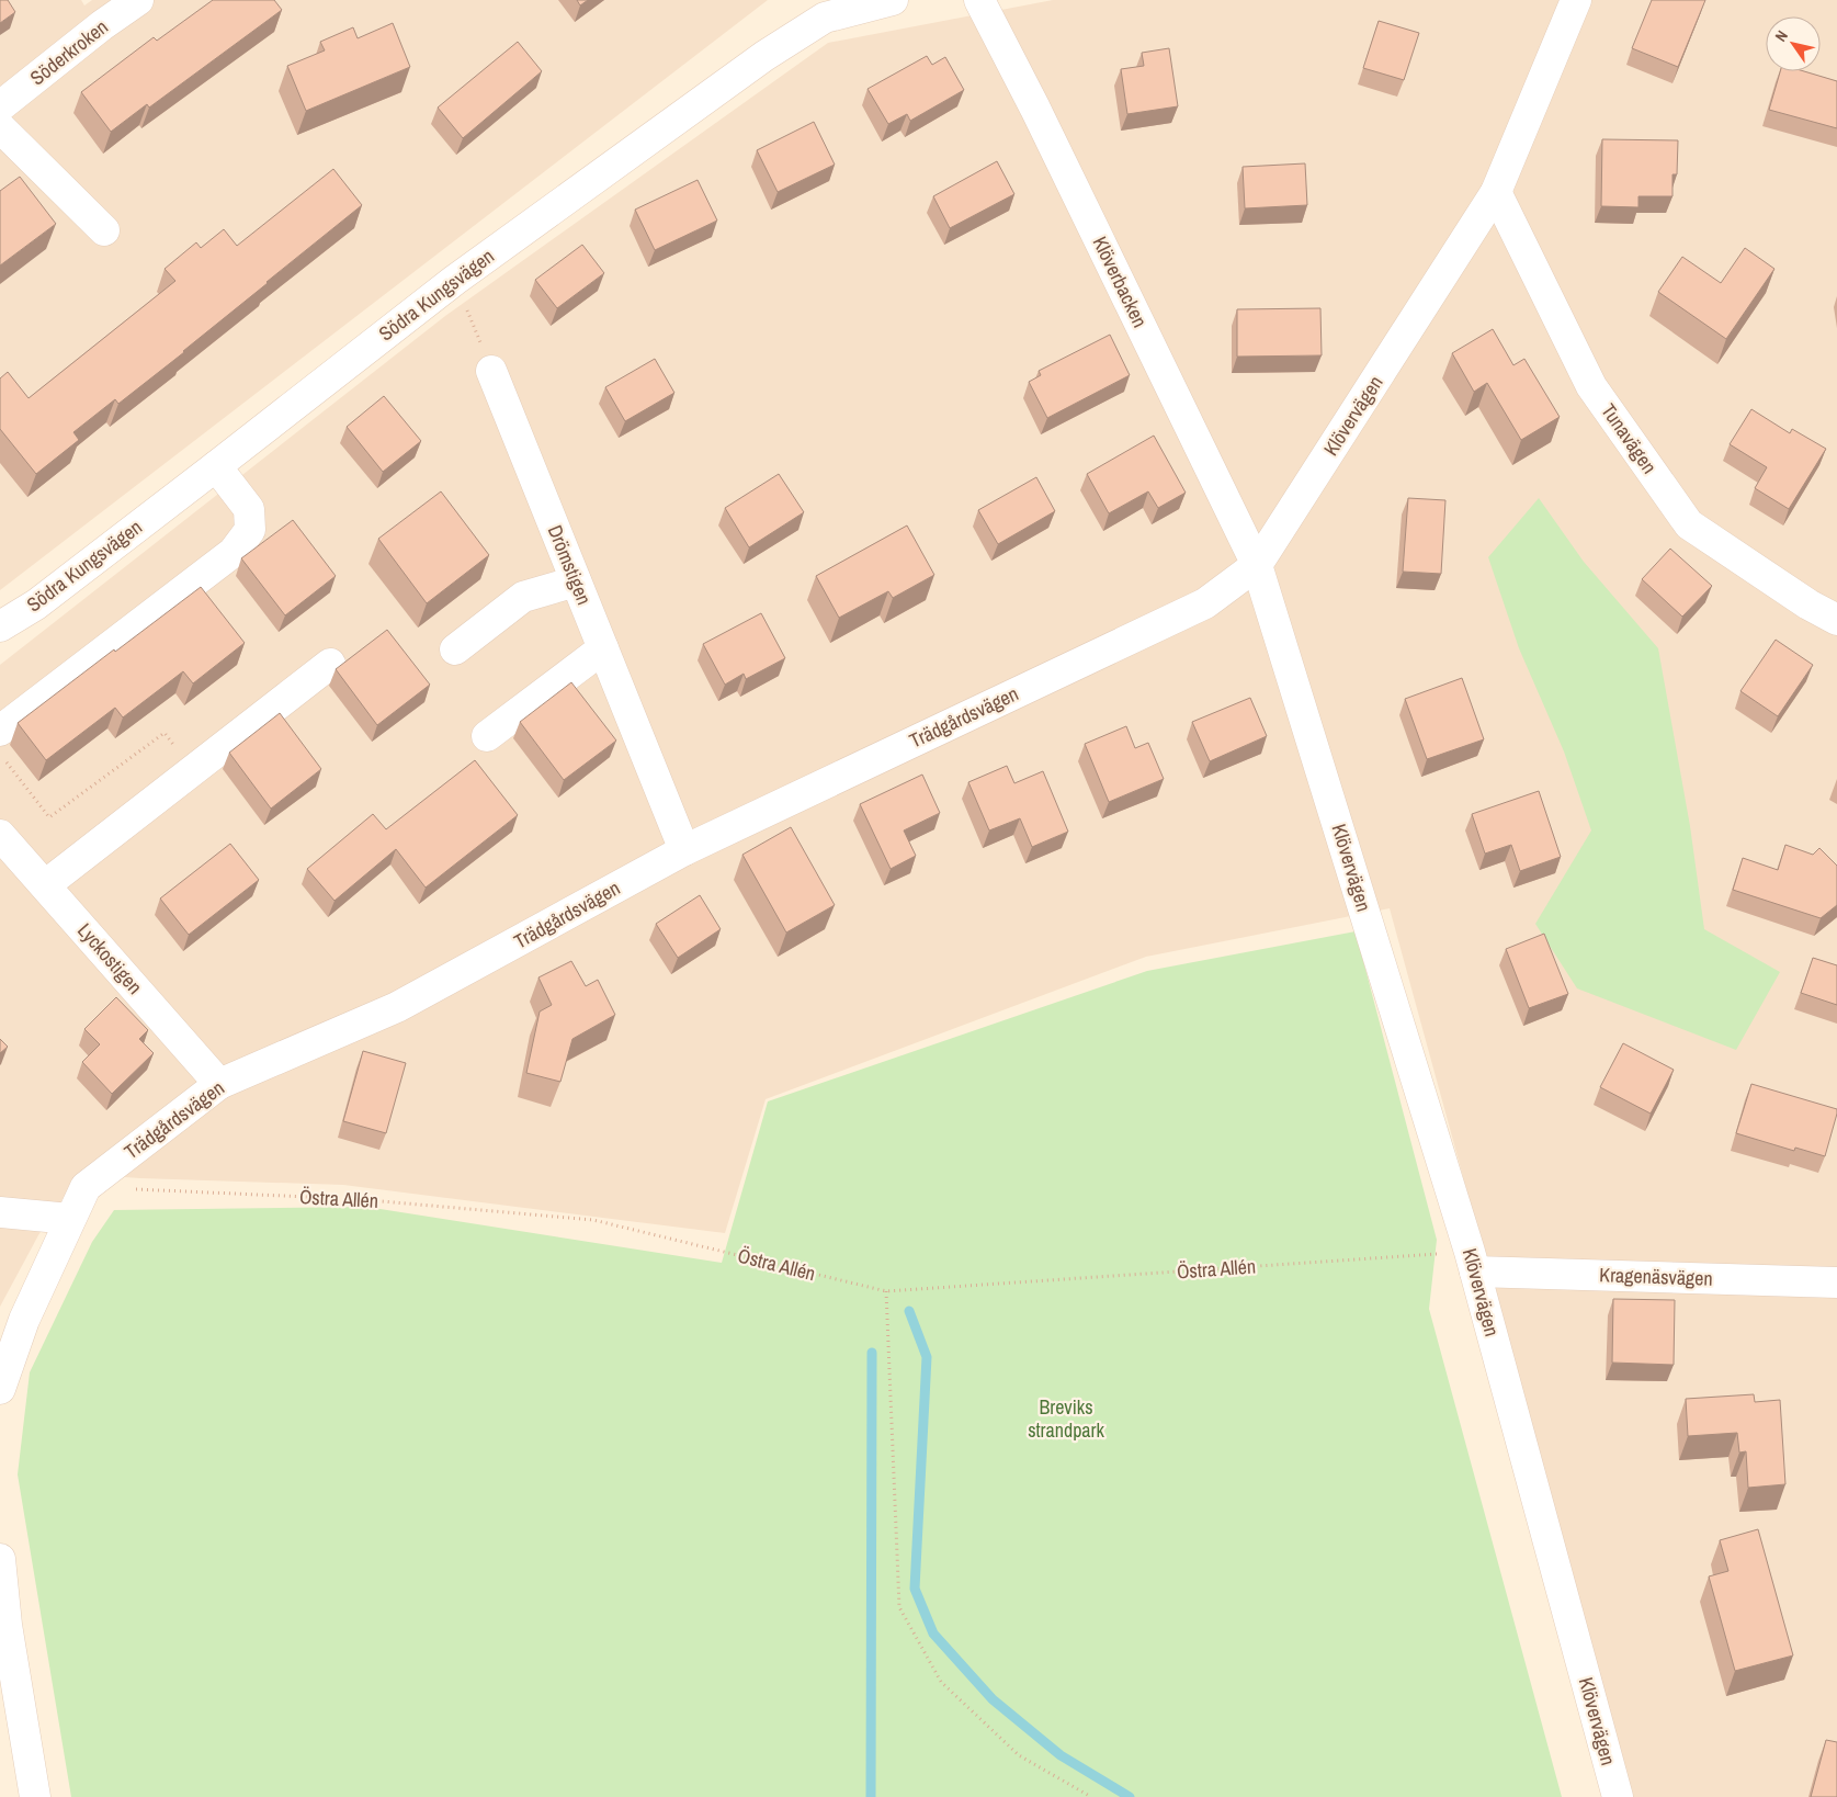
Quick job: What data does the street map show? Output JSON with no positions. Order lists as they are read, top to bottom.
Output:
{
  "streets": {
    "street": [
      "Söderkroken",
      "Klöverbacken",
      "Södra Kungsvägen",
      "Klövervägen",
      "Tunavägen",
      "Drömstigen",
      "Trädgårdsvägen",
      "Lyckostigen",
      "Kragenäsvägen"
    ],
    "path": ["Östra Allén"]
  },
  "crossings": [
    ["Klöverbacken", "Klövervägen"],
    ["Klöverbacken", "Trädgårdsvägen"],
    ["Klövervägen", "Tunavägen"],
    ["Klövervägen", "Trädgårdsvägen"],
    ["Klövervägen", "Östra Allén"],
    ["Klövervägen", "Kragenäsvägen"],
    ["Drömstigen", "Trädgårdsvägen"],
    ["Trädgårdsvägen", "Lyckostigen"],
    ["Trädgårdsvägen", "Östra Allén"],
    ["Östra Allén", "Kragenäsvägen"]
  ],
  "parks": ["Breviks strandpark"],
  "north": "top left"
}
